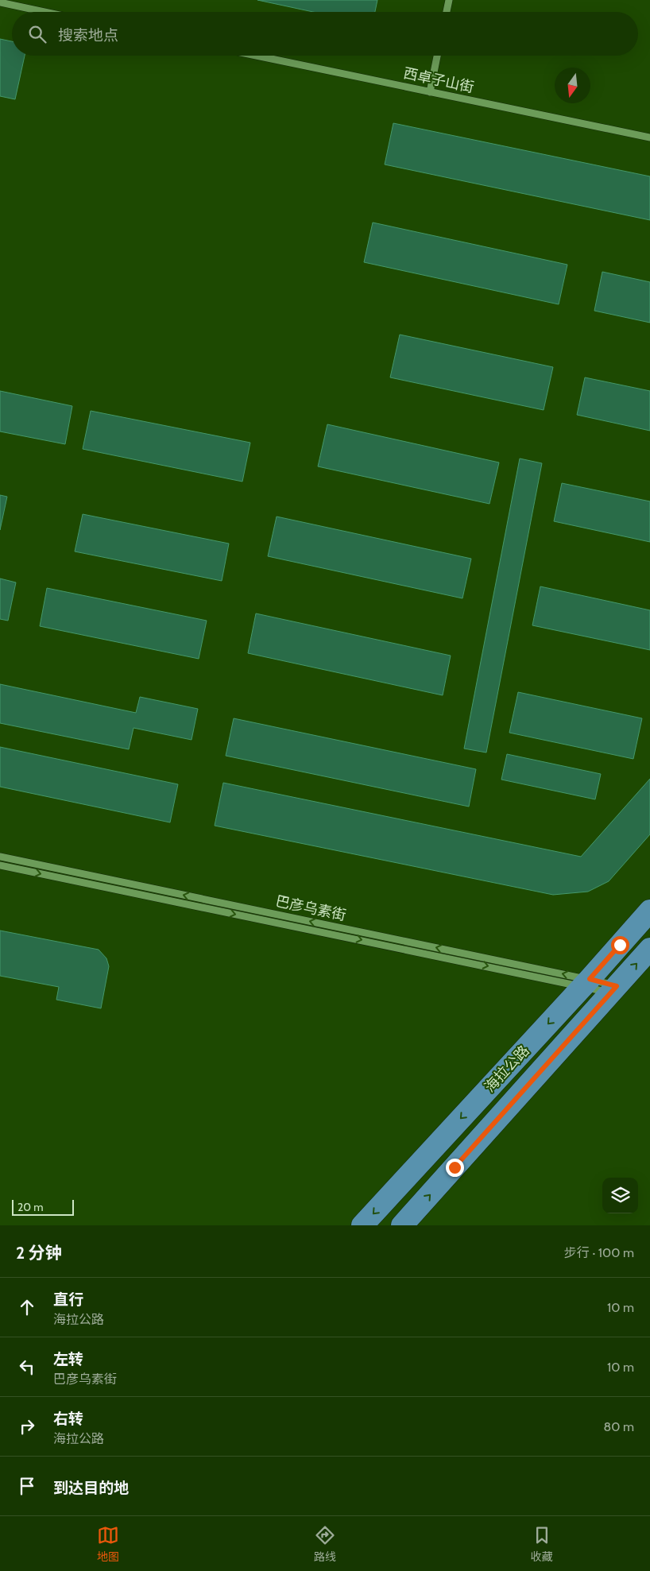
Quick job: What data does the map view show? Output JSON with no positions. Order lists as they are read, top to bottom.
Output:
{
  "streets": {
    "main road": ["海拉公路"],
    "street": ["西卓子山街", "巴彦乌素街"]
  },
  "crossings": [
    ["巴彦乌素街", "海拉公路"]
  ],
  "scale_bar": "20 m",
  "north": "bottom",
  "page": {
    "search": "搜索地点",
    "scale": "20 m",
    "heading": ["2 分钟", "步行 · 100 m"],
    "list": [
      ["直行", "海拉公路", "10 m"],
      ["左转", "巴彦乌素街", "10 m"],
      ["右转", "海拉公路", "80 m"],
      "到达目的地"
    ],
    "nav": ["地图", "路线", "收藏"]
  }
}
